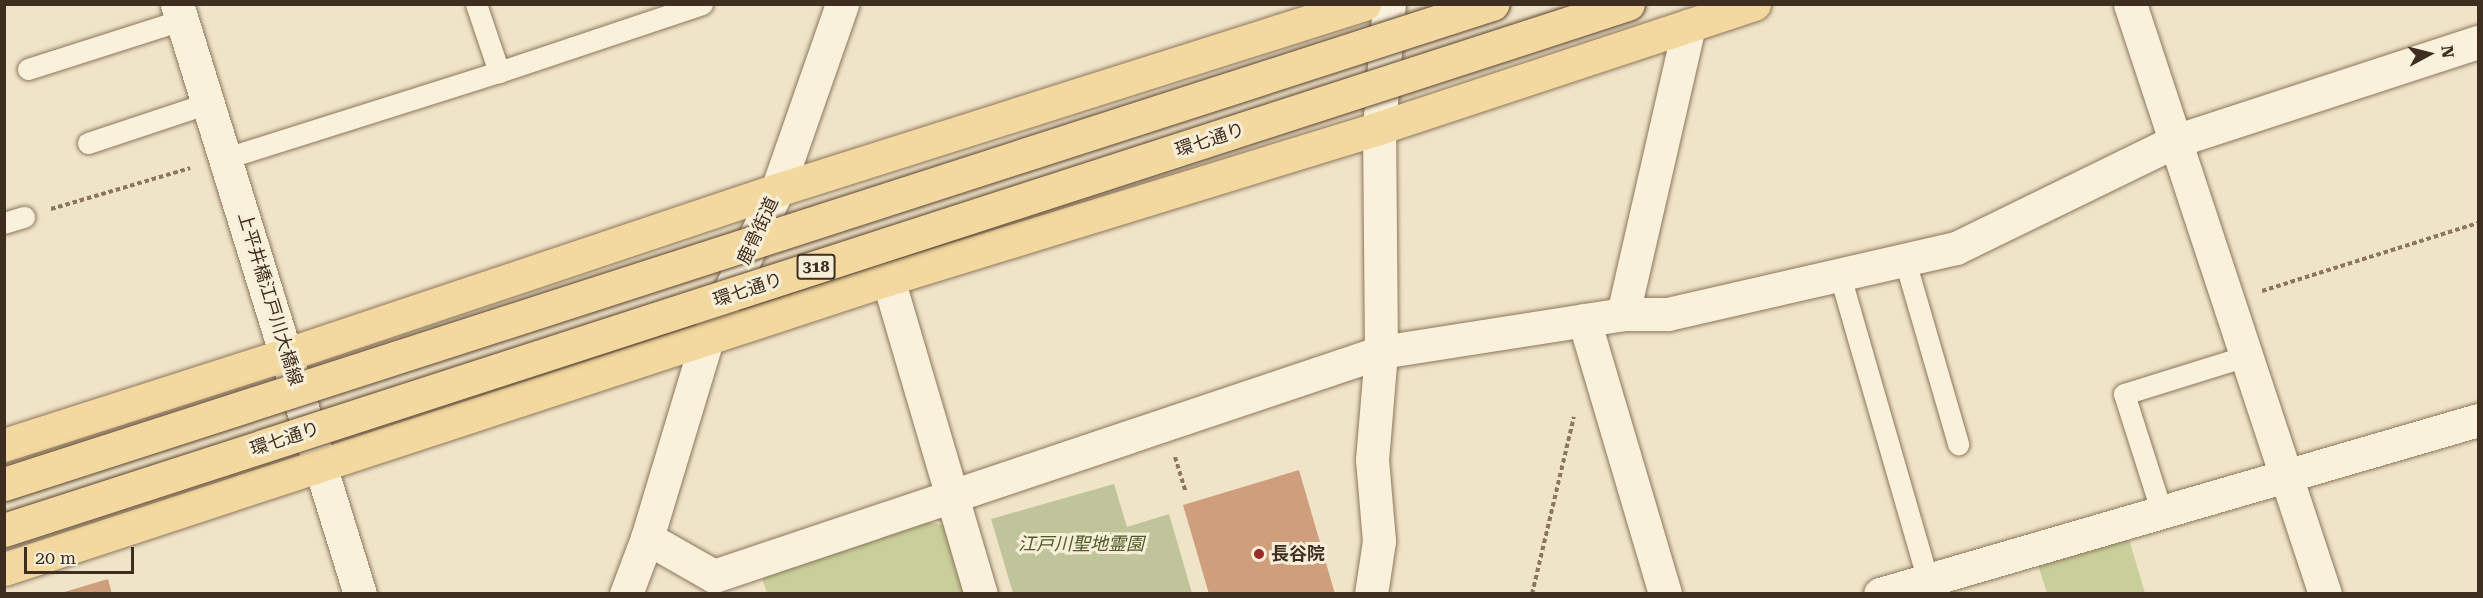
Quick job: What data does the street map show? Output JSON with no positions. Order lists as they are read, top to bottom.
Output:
{
  "streets": {
    "main road": ["環七通り", "318"],
    "street": ["鹿骨街道", "上平井橋江戸川大橋線"]
  },
  "parks": ["江戸川聖地霊園"],
  "places": ["長谷院"],
  "scale_bar": "20 m",
  "north": "right"
}
